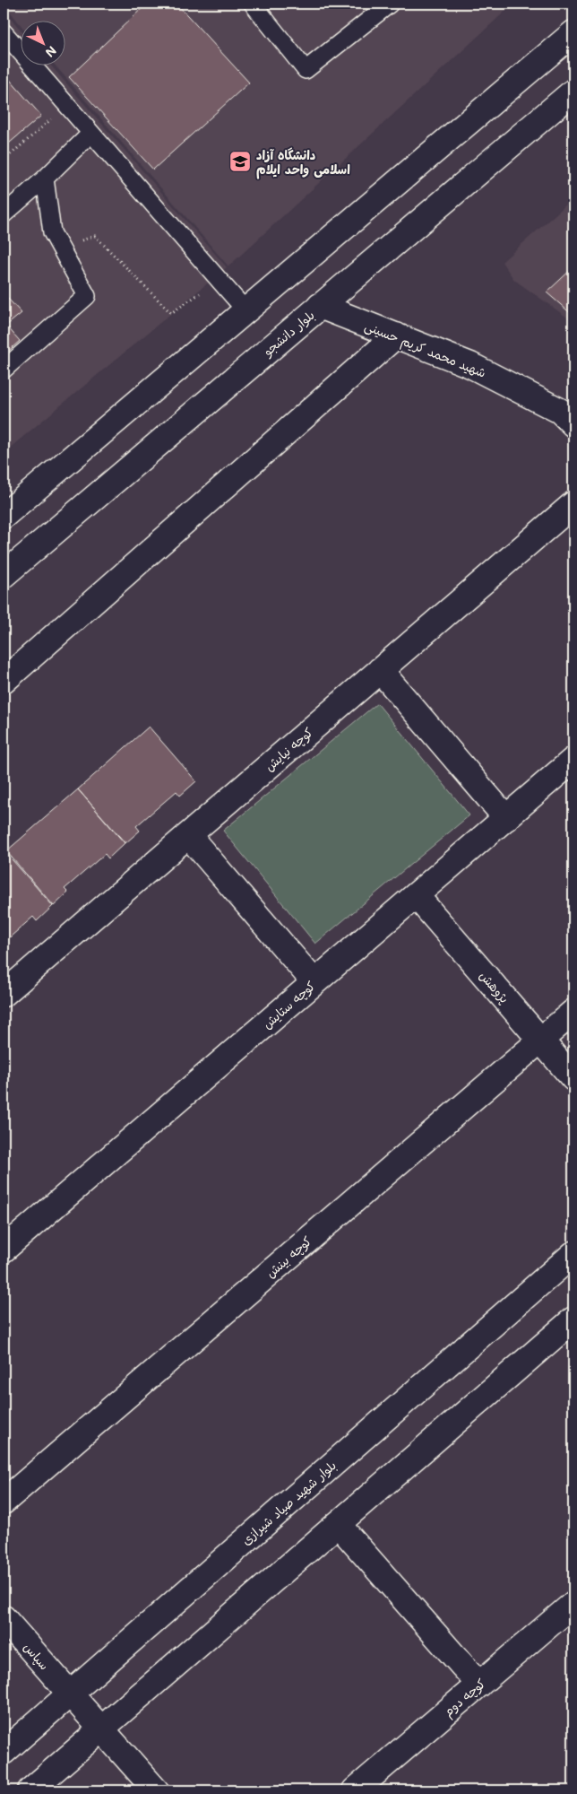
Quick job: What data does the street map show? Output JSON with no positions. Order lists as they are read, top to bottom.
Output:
{
  "streets": {
    "street": [
      "بلوار دانشجو",
      "شهید محمد‌ کریم حسینی",
      "كوچه نيايش",
      "پژوهش",
      "کوچه ستایش",
      "کوچه بینش",
      "بلوار شهید صیاد شیرازی",
      "سپاس",
      "کوچه دوم"
    ]
  },
  "crossings": [
    ["بلوار دانشجو", "شهید محمد‌ کریم حسینی"],
    ["پژوهش", "کوچه ستایش"],
    ["پژوهش", "کوچه بینش"],
    ["بلوار شهید صیاد شیرازی", "سپاس"]
  ],
  "places": {
    "school or university": ["دانشگاه آزاد اسلامی واحد ایلام"]
  },
  "north": "bottom right"
}
